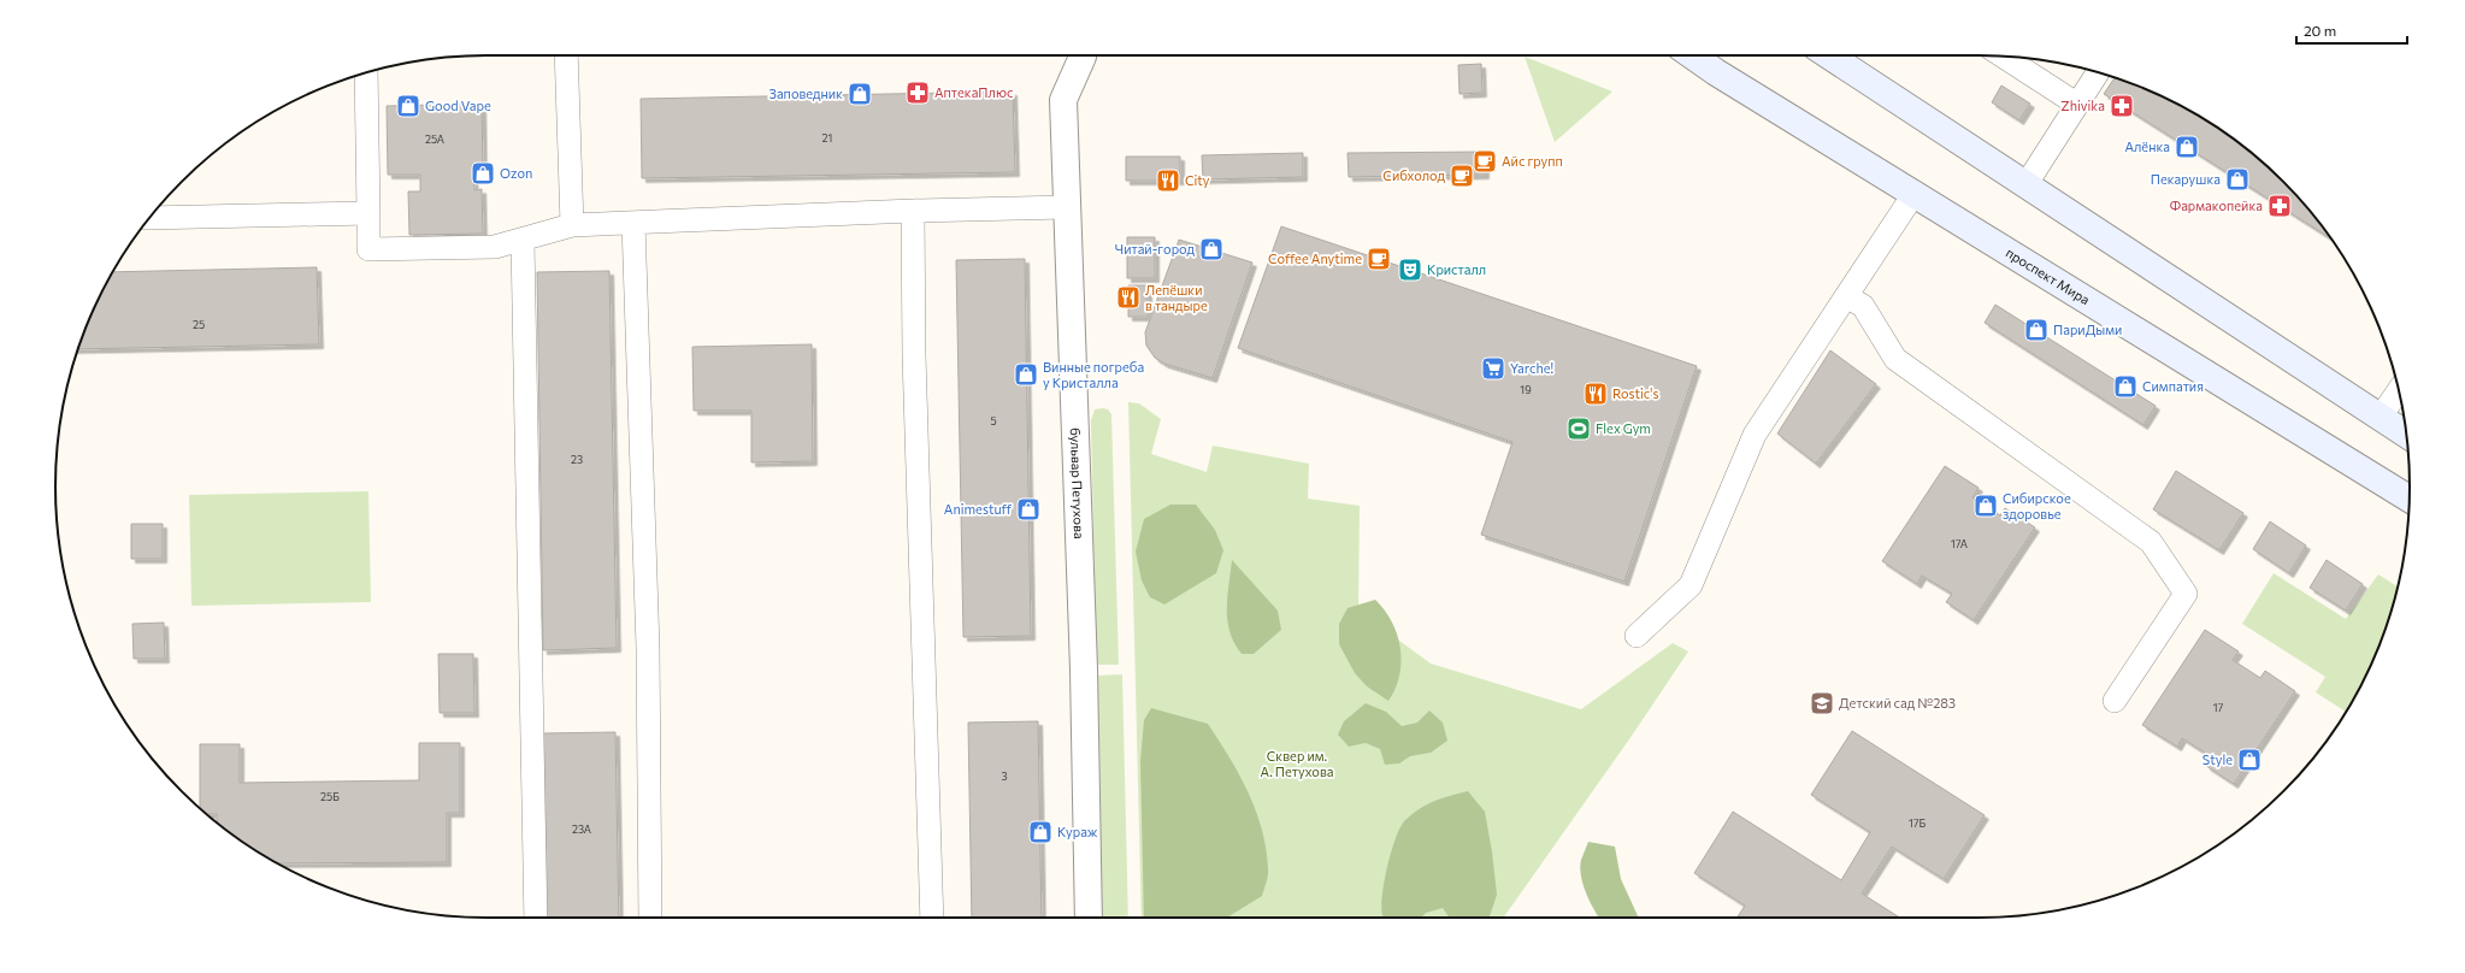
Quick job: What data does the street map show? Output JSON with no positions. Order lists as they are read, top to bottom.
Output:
{
  "streets": {
    "main road": ["проспект Мира"],
    "street": ["бульвар Петухова"]
  },
  "parks": ["Сквер им. А. Петухова"],
  "places": {
    "pharmacy": ["АптекаПлюс", "Zhivika", "Фармакопейка"],
    "shop": [
      "Заповедник",
      "Good Vape",
      "Алёнка",
      "Ozon",
      "Пекарушка",
      "Читай-город",
      "ПариДыми",
      "Винные погреба у Кристалла",
      "Симпатия",
      "Сибирское здоровье",
      "Animestuff",
      "Style",
      "Кураж"
    ],
    "cafe": ["Айс групп", "Сибхолод", "Coffee Anytime"],
    "restaurant": ["City", "Лепёшки в тандыре", "Rostic's"],
    "theatre": ["Кристалл"],
    "supermarket": ["Yarche!"],
    "sports": ["Flex Gym"],
    "school or university": ["Детский сад №283"]
  },
  "house_numbers": [
    "21",
    "25А",
    "25",
    "19",
    "5",
    "23",
    "17А",
    "17",
    "3",
    "25Б",
    "17Б",
    "23А"
  ],
  "scale_bar": "20 m"
}
